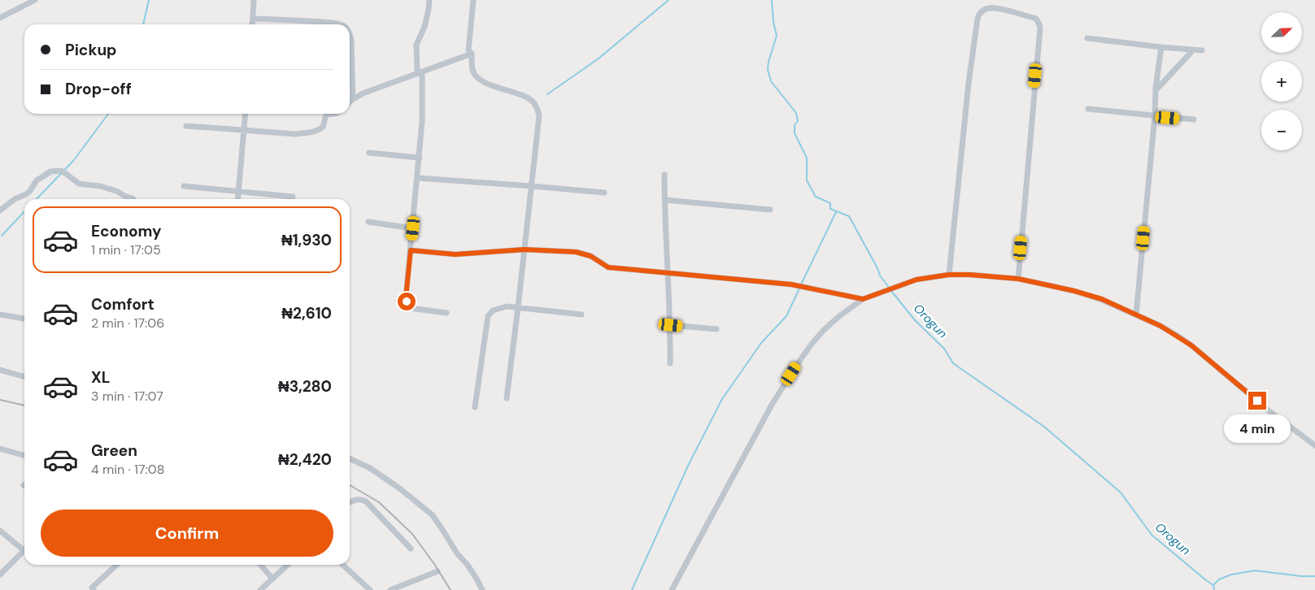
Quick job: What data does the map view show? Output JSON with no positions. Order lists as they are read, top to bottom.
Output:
{
  "water": ["Orogun"],
  "north": "top right",
  "page": {
    "map_buttons": ["+", "−"],
    "banner": ["Pickup", "Drop-off"],
    "list": [
      {
        "name": "Economy",
        "note": "1 min · 17:05",
        "value": "₦1,930"
      },
      {
        "name": "Comfort",
        "note": "2 min · 17:06",
        "value": "₦2,610"
      },
      {
        "name": "XL",
        "note": "3 min · 17:07",
        "value": "₦3,280"
      },
      {
        "name": "Green",
        "note": "4 min · 17:08",
        "value": "₦2,420"
      }
    ],
    "bubble": "4 min",
    "buttons": "Confirm"
  }
}
